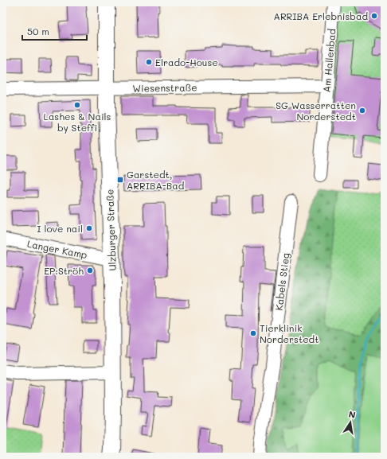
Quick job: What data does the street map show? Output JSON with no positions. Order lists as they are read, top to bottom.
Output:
{
  "streets": {
    "main road": ["Ulzburger Straße"],
    "street": [
      "Am Hallenbad",
      "Wiesenstraße",
      "Langer Kamp",
      "Kabels Stieg"
    ]
  },
  "crossings": [
    ["Am Hallenbad", "Wiesenstraße"],
    ["Wiesenstraße", "Ulzburger Straße"],
    ["Ulzburger Straße", "Langer Kamp"]
  ],
  "places": {
    "other": [
      "ARRIBA Erlebnisbad",
      "Elrado-House",
      "Lashes & Nails by Steffi",
      "SG Wasserratten Norderstedt",
      "I love nail",
      "EP:Ströh",
      "Tierklinik Norderstedt"
    ],
    "transit": ["Garstedt, ARRIBA-Bad"]
  },
  "scale_bar": "50 m",
  "north": "top"
}
